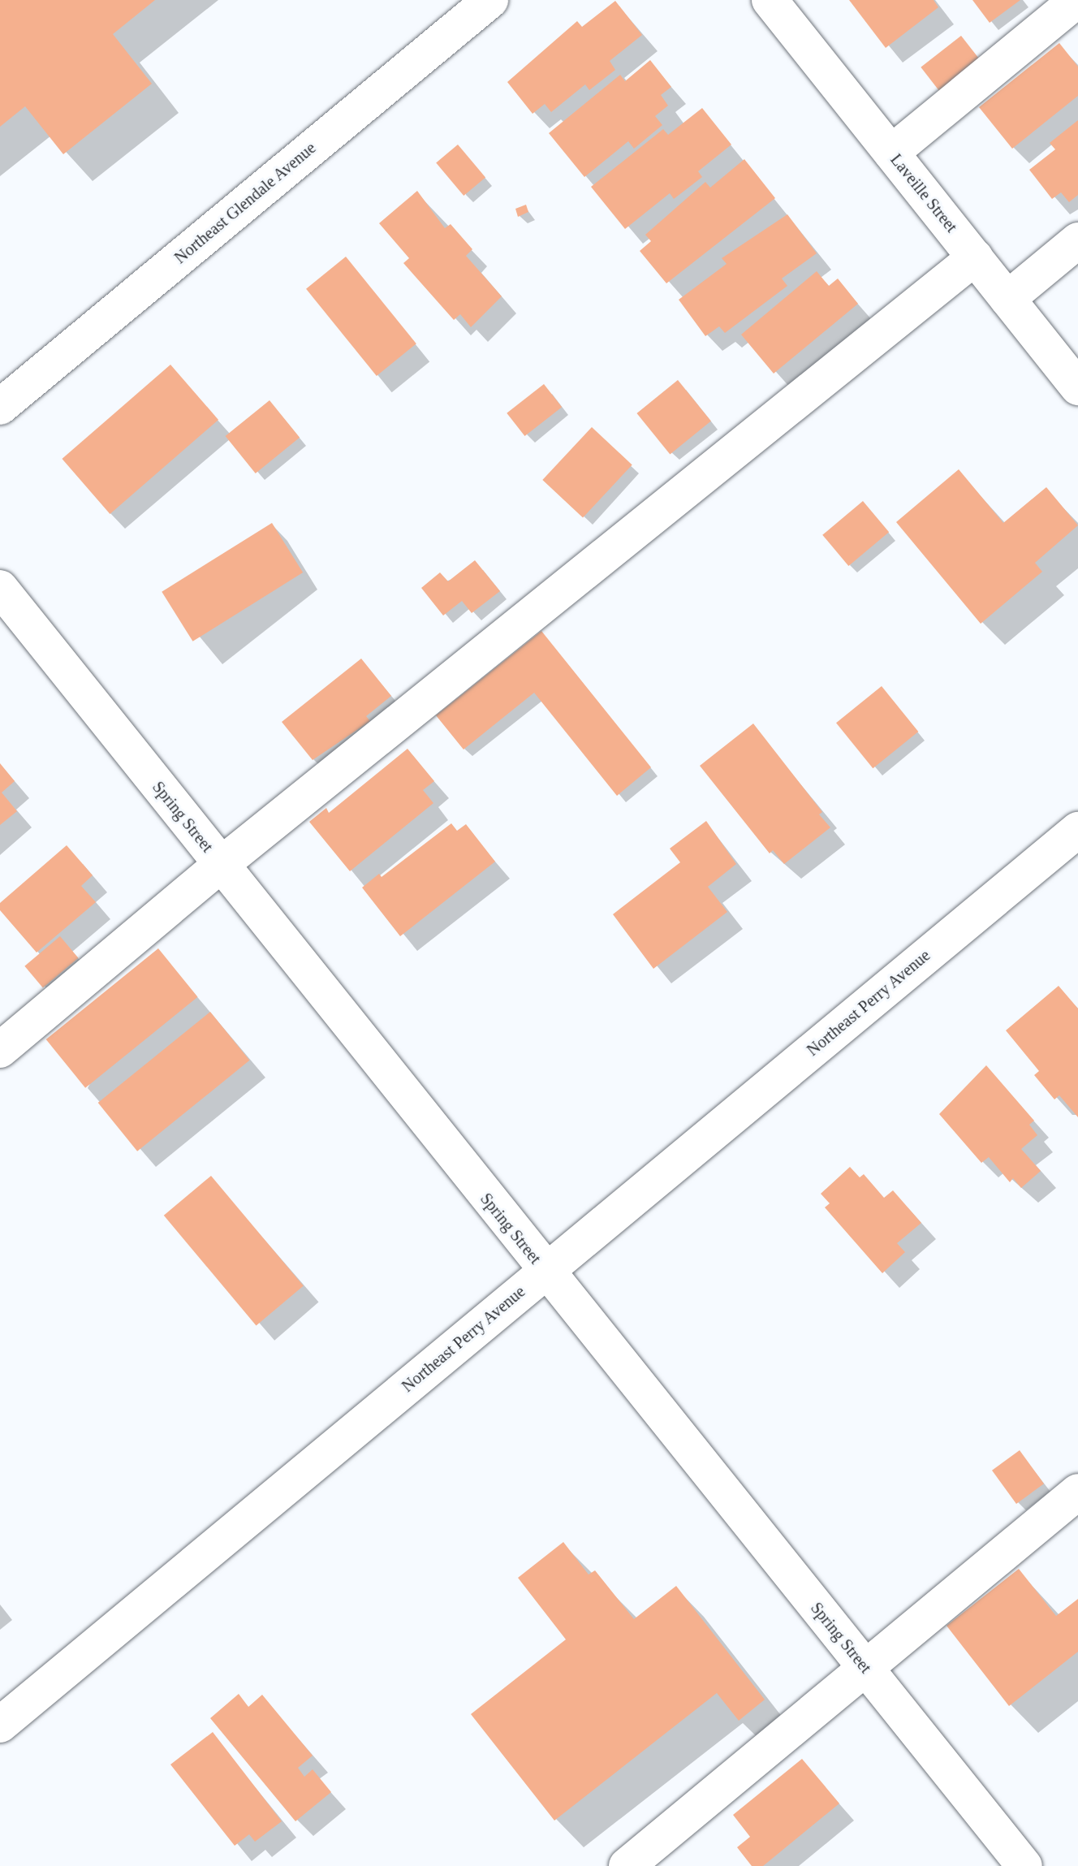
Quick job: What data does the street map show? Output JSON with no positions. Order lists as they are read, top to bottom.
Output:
{
  "streets": {
    "street": [
      "Laveille Street",
      "Northeast Glendale Avenue",
      "Spring Street",
      "Northeast Perry Avenue"
    ]
  },
  "crossings": [
    ["Spring Street", "Northeast Perry Avenue"]
  ]
}
